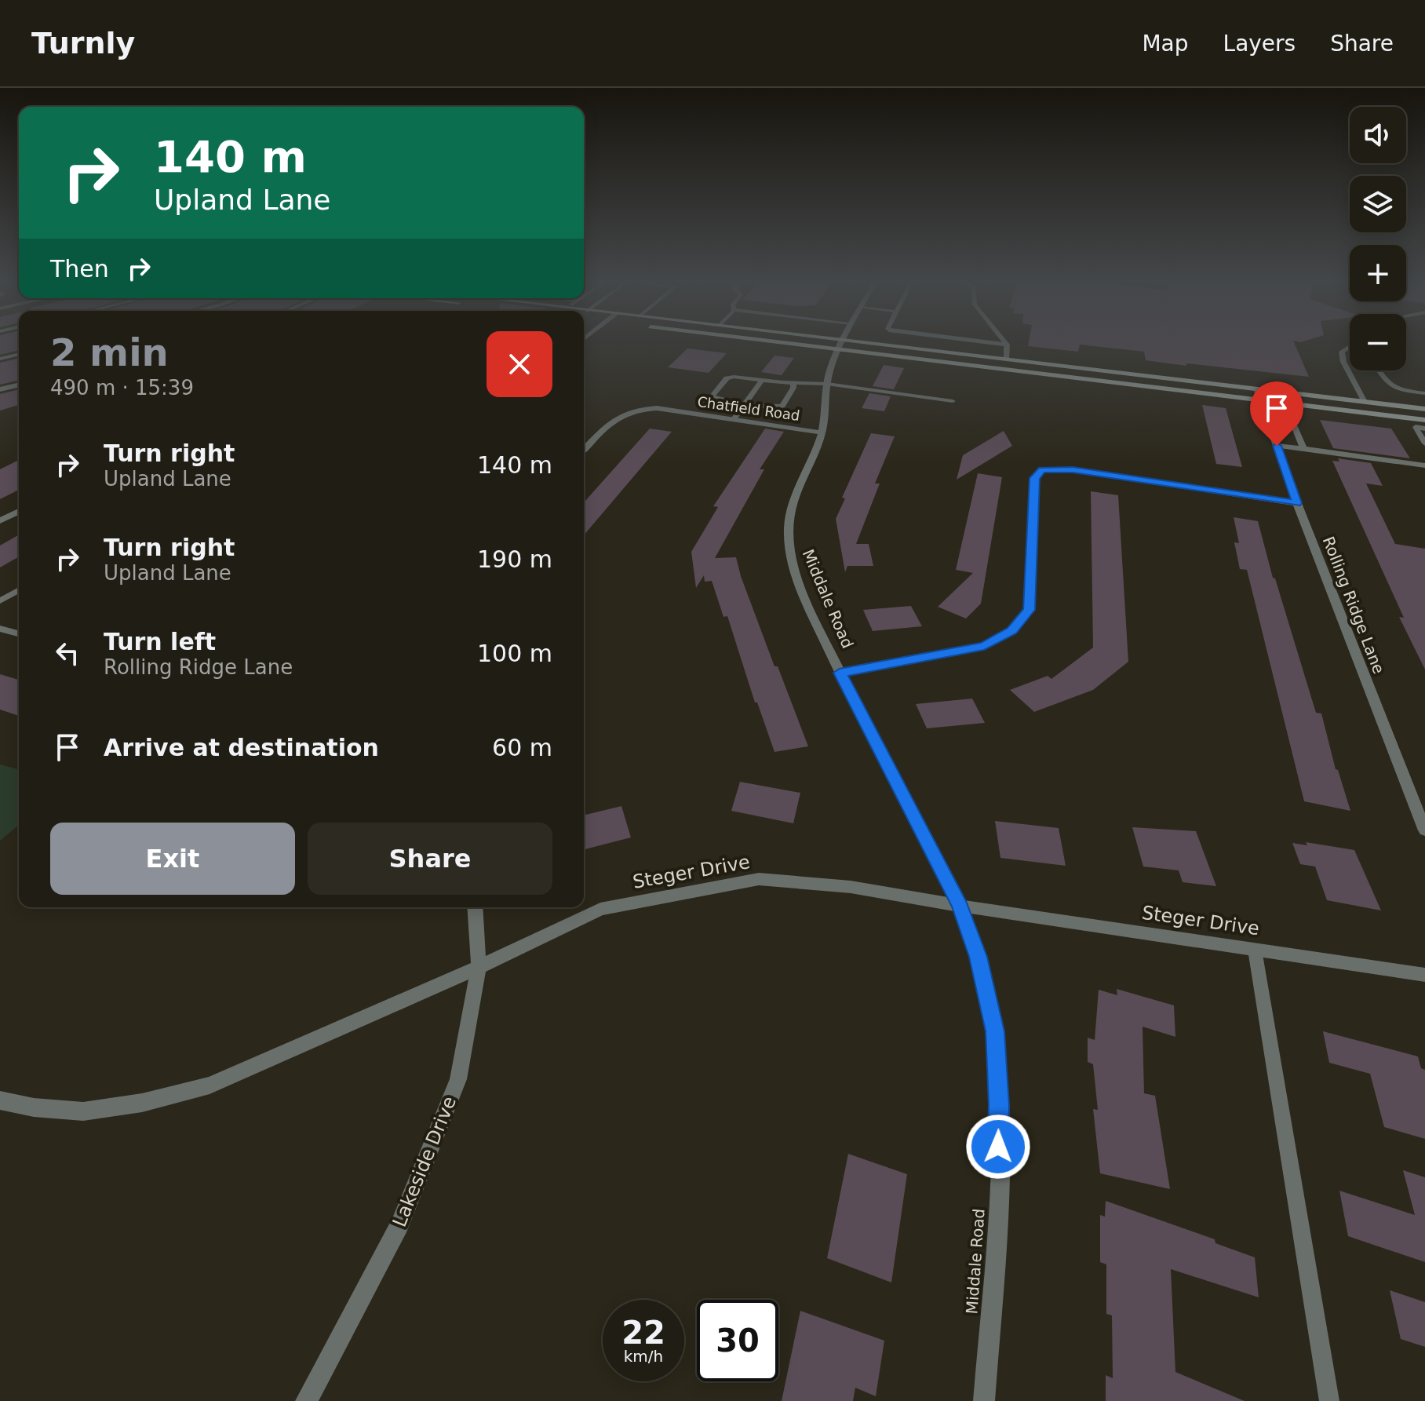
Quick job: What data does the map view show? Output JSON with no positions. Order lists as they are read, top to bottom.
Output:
{
  "streets": {
    "street": [
      "Chatfield Road",
      "Middale Road",
      "Rolling Ridge Lane",
      "Steger Drive",
      "Lakeside Drive"
    ]
  },
  "crossings": [
    ["Chatfield Road", "Middale Road"],
    ["Middale Road", "Steger Drive"],
    ["Steger Drive", "Lakeside Drive"]
  ],
  "page": {
    "header": "Turnly",
    "nav": ["Map", "Layers", "Share"],
    "map_buttons": ["+", "−"],
    "turn": ["140 m", "Upland Lane"],
    "then": "Then",
    "heading": ["2 min", "490 m · 15:39"],
    "list": [
      {
        "name": "Turn right",
        "note": "Upland Lane",
        "value": "140 m"
      },
      {
        "name": "Turn right",
        "note": "Upland Lane",
        "value": "190 m"
      },
      {
        "name": "Turn left",
        "note": "Rolling Ridge Lane",
        "value": "100 m"
      },
      {
        "name": "Arrive at destination",
        "value": "60 m"
      }
    ],
    "buttons": ["Exit", "Share"],
    "speed": "22 km/h",
    "limit": "30"
  }
}
